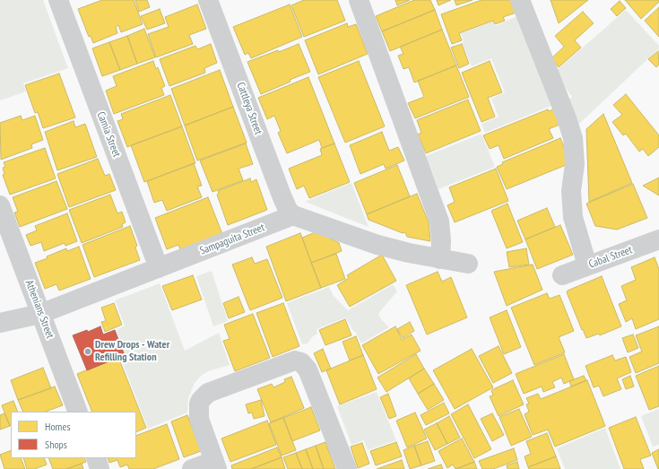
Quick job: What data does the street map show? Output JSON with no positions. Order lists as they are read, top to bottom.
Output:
{
  "streets": {
    "street": [
      "Cattleya Street",
      "Camia Street",
      "Sampaguita Street",
      "Cabal Street",
      "Athenians Street"
    ]
  },
  "crossings": [
    ["Cattleya Street", "Sampaguita Street"],
    ["Camia Street", "Sampaguita Street"],
    ["Sampaguita Street", "Athenians Street"]
  ],
  "places": ["Drew Drops - Water Refilling Station"],
  "legend": ["Homes", "Shops"]
}
